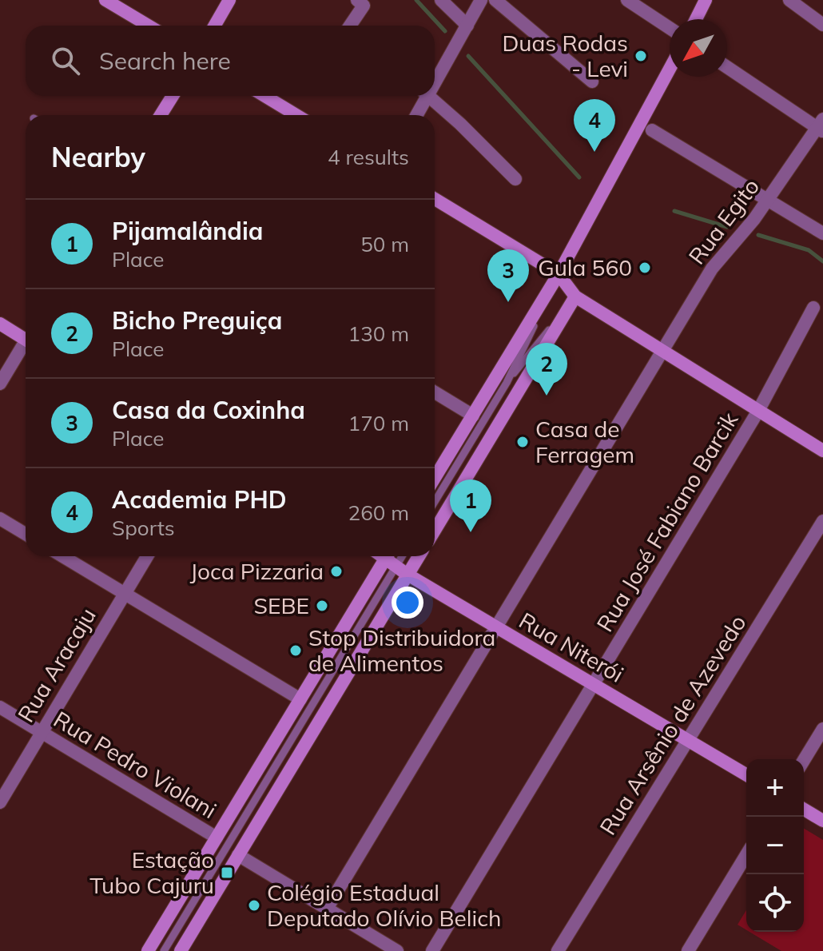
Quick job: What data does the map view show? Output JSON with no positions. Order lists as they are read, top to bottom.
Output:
{
  "streets": {
    "street": [
      "Rua Egito",
      "Rua José Fabiano Barcik",
      "Rua Niterói",
      "Rua Aracaju",
      "Rua Arsênio de Azevedo",
      "Rua Pedro Violani"
    ]
  },
  "crossings": [
    ["Rua Egito", "Rua Niterói"],
    ["Rua José Fabiano Barcik", "Rua Niterói"],
    ["Rua Niterói", "Rua Arsênio de Azevedo"],
    ["Rua Aracaju", "Rua Pedro Violani"]
  ],
  "places": {
    "other": [
      "Duas Rodas - Levi",
      "Gula 560",
      "Casa de Ferragem",
      "Joca Pizzaria",
      "SEBE",
      "Stop Distribuidora de Alimentos",
      "Colégio Estadual Deputado Olívio Belich"
    ],
    "transit": ["Estação Tubo Cajuru"]
  },
  "north": "bottom left",
  "page": {
    "search": "Search here",
    "pins": [
      "4",
      "3",
      "2",
      "1"
    ],
    "heading": ["Nearby", "4 results"],
    "list": [
      {
        "mark": "1",
        "name": "Pijamalândia",
        "note": "Place",
        "value": "50 m"
      },
      {
        "mark": "2",
        "name": "Bicho Preguiça",
        "note": "Place",
        "value": "130 m"
      },
      {
        "mark": "3",
        "name": "Casa da Coxinha",
        "note": "Place",
        "value": "170 m"
      },
      {
        "mark": "4",
        "name": "Academia PHD",
        "note": "Sports",
        "value": "260 m"
      }
    ],
    "map_buttons": ["+", "−"]
  }
}
